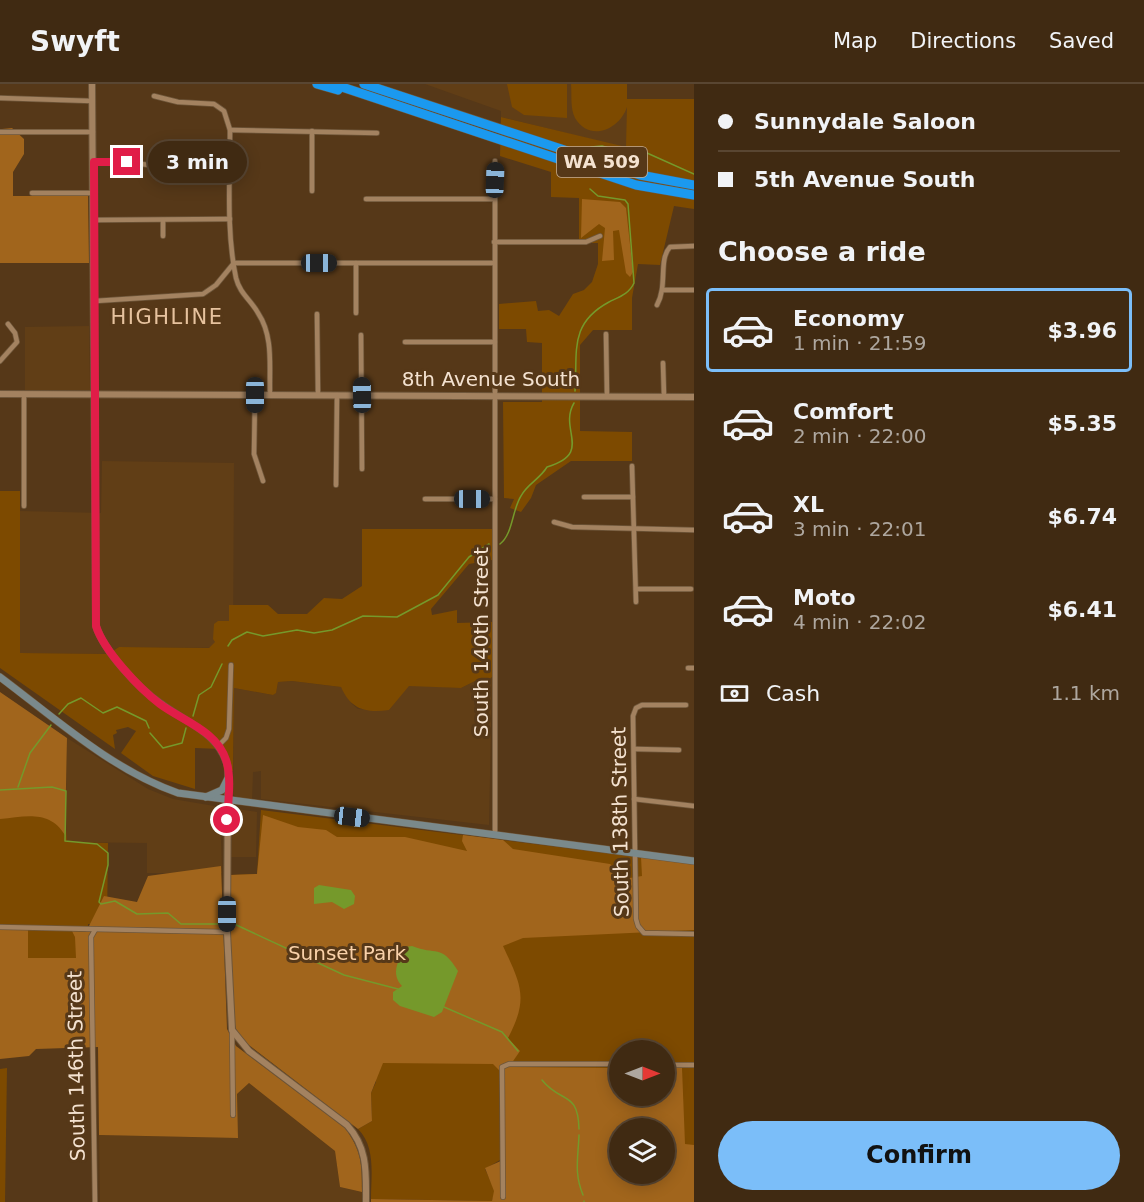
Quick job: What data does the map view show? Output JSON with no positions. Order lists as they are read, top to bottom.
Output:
{
  "streets": {
    "highway": ["WA 509"],
    "street": [
      "8th Avenue South",
      "South 140th Street",
      "South 138th Street",
      "South 146th Street"
    ]
  },
  "crossings": [
    ["8th Avenue South", "South 140th Street"]
  ],
  "districts": ["HIGHLINE"],
  "parks": ["Sunset Park"],
  "north": "right",
  "page": {
    "header": "Swyft",
    "nav": ["Map", "Directions", "Saved"],
    "banner": ["Sunnydale Saloon", "5th Avenue South"],
    "bubble": "3 min",
    "heading": "Choose a ride",
    "list": [
      {
        "name": "Economy",
        "note": "1 min · 21:59",
        "value": "$3.96"
      },
      {
        "name": "Comfort",
        "note": "2 min · 22:00",
        "value": "$5.35"
      },
      {
        "name": "XL",
        "note": "3 min · 22:01",
        "value": "$6.74"
      },
      {
        "name": "Moto",
        "note": "4 min · 22:02",
        "value": "$6.41"
      }
    ],
    "pay": ["Cash", "1.1 km"],
    "buttons": "Confirm"
  }
}
